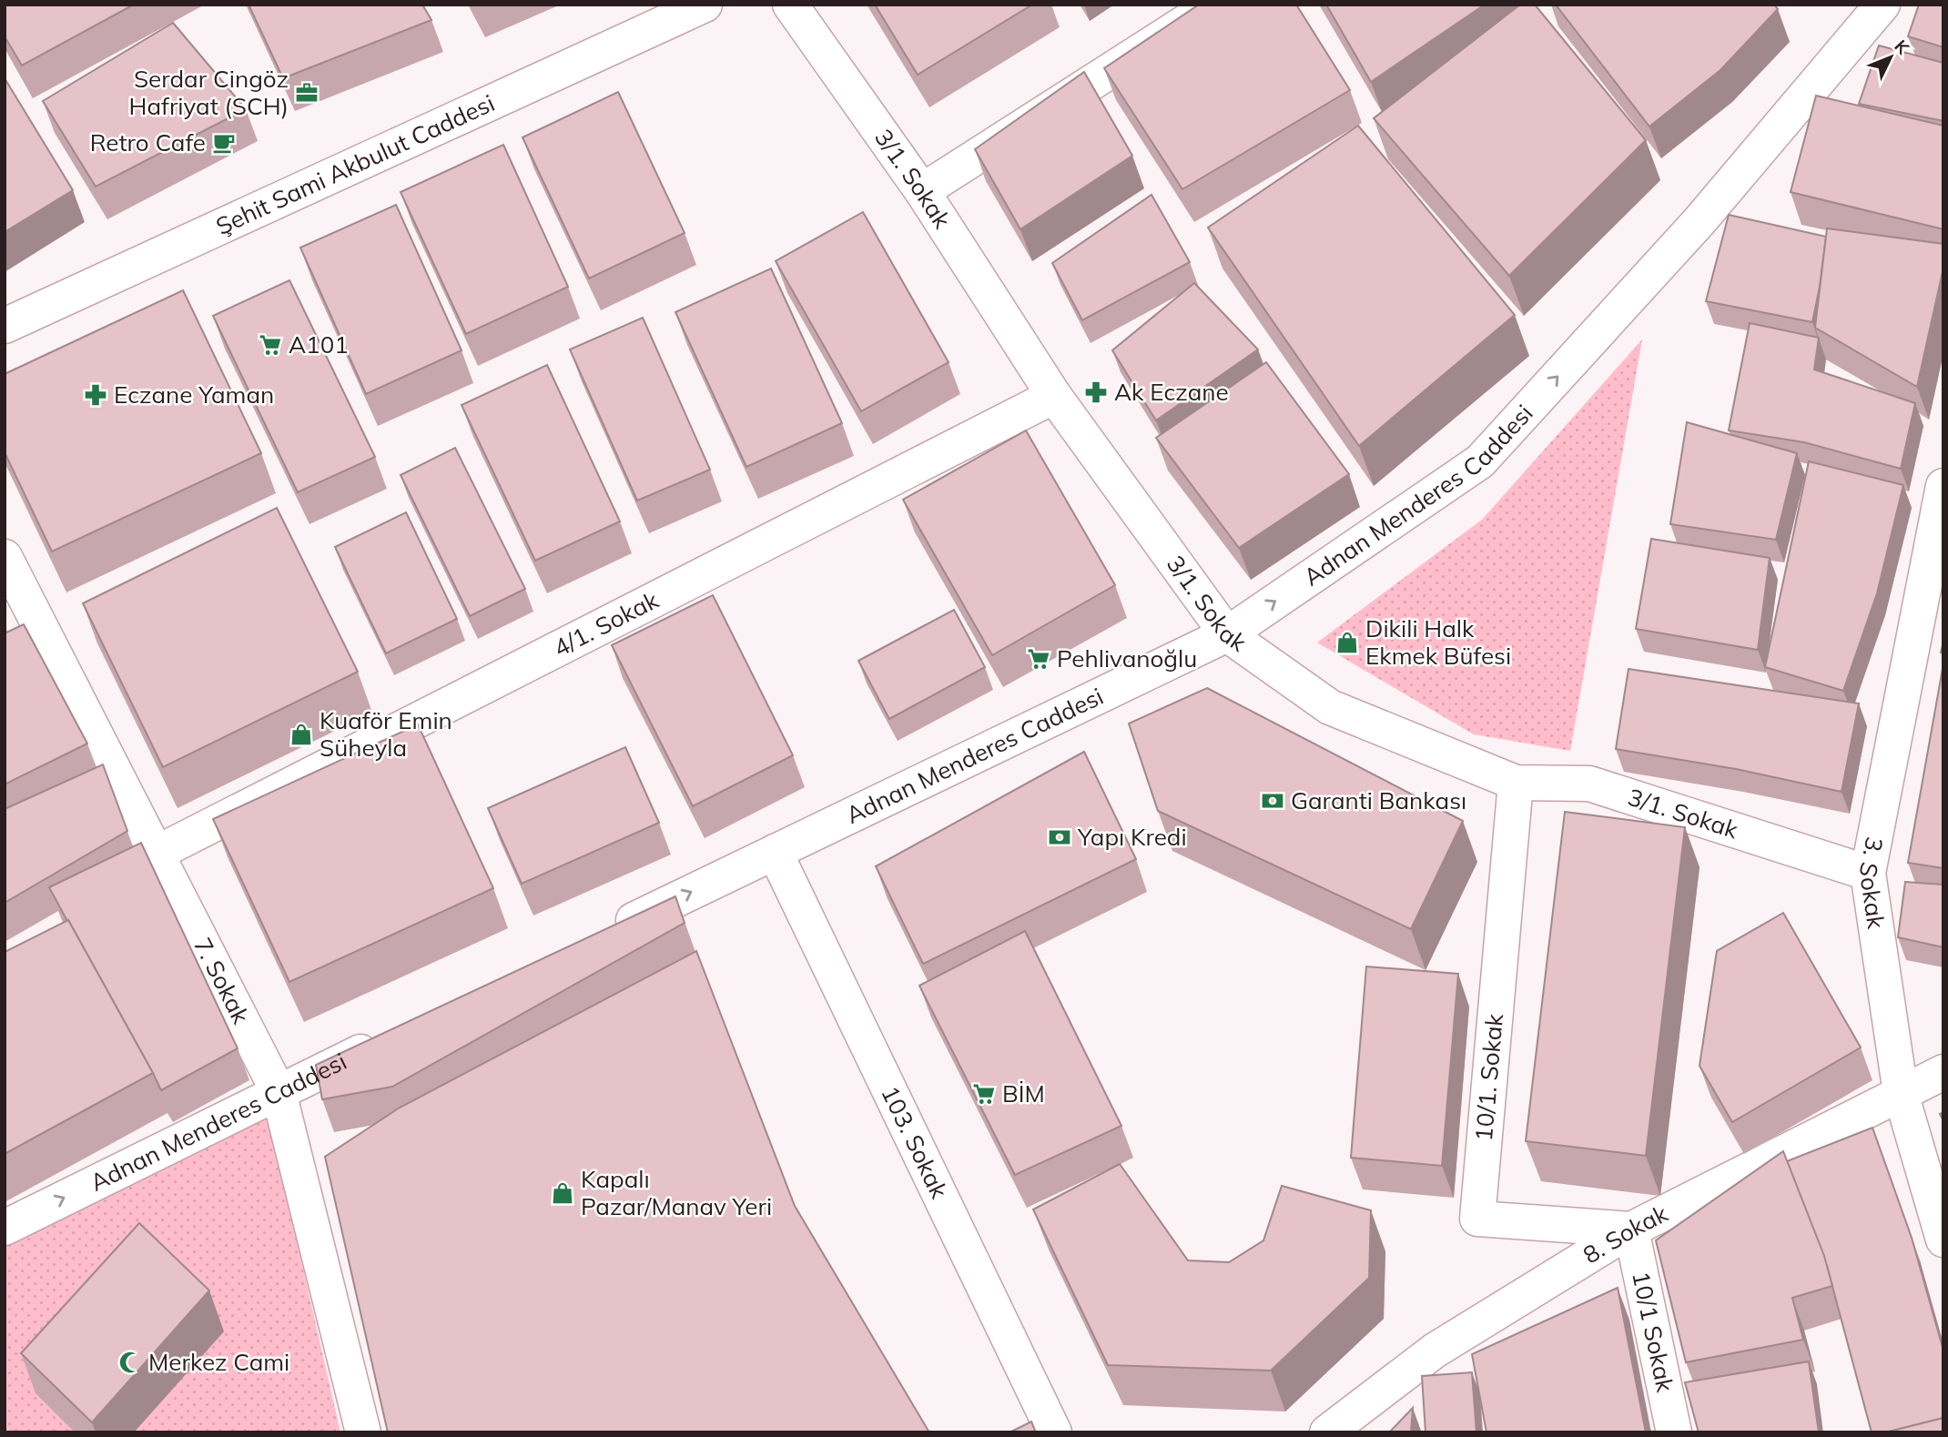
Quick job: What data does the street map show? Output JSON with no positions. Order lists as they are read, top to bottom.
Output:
{
  "streets": {
    "street": [
      "Şehit Sami Akbulut Caddesi",
      "3/1. Sokak",
      "Adnan Menderes Caddesi",
      "4/1. Sokak",
      "3. Sokak",
      "7. Sokak",
      "10/1. Sokak",
      "103. Sokak",
      "8. Sokak",
      "10/1 Sokak"
    ]
  },
  "crossings": [
    ["3/1. Sokak", "Adnan Menderes Caddesi"],
    ["3/1. Sokak", "4/1. Sokak"],
    ["3/1. Sokak", "3. Sokak"],
    ["3/1. Sokak", "10/1. Sokak"],
    ["Adnan Menderes Caddesi", "7. Sokak"],
    ["Adnan Menderes Caddesi", "103. Sokak"],
    ["4/1. Sokak", "7. Sokak"],
    ["3. Sokak", "8. Sokak"],
    ["10/1. Sokak", "8. Sokak"],
    ["10/1. Sokak", "10/1 Sokak"],
    ["8. Sokak", "10/1 Sokak"]
  ],
  "one_way": ["Adnan Menderes Caddesi"],
  "places": {
    "office": ["Serdar Cingöz Hafriyat (SCH)"],
    "cafe": ["Retro Cafe"],
    "supermarket": ["A101", "Pehlivanoğlu", "BİM"],
    "pharmacy": ["Ak Eczane", "Eczane Yaman"],
    "shop": ["Dikili Halk Ekmek Büfesi", "Kuaför Emin Süheyla", "Kapalı Pazar/Manav Yeri"],
    "bank": ["Garanti Bankası", "Yapı Kredi"],
    "mosque": ["Merkez Cami"]
  },
  "north": "top right"
}
